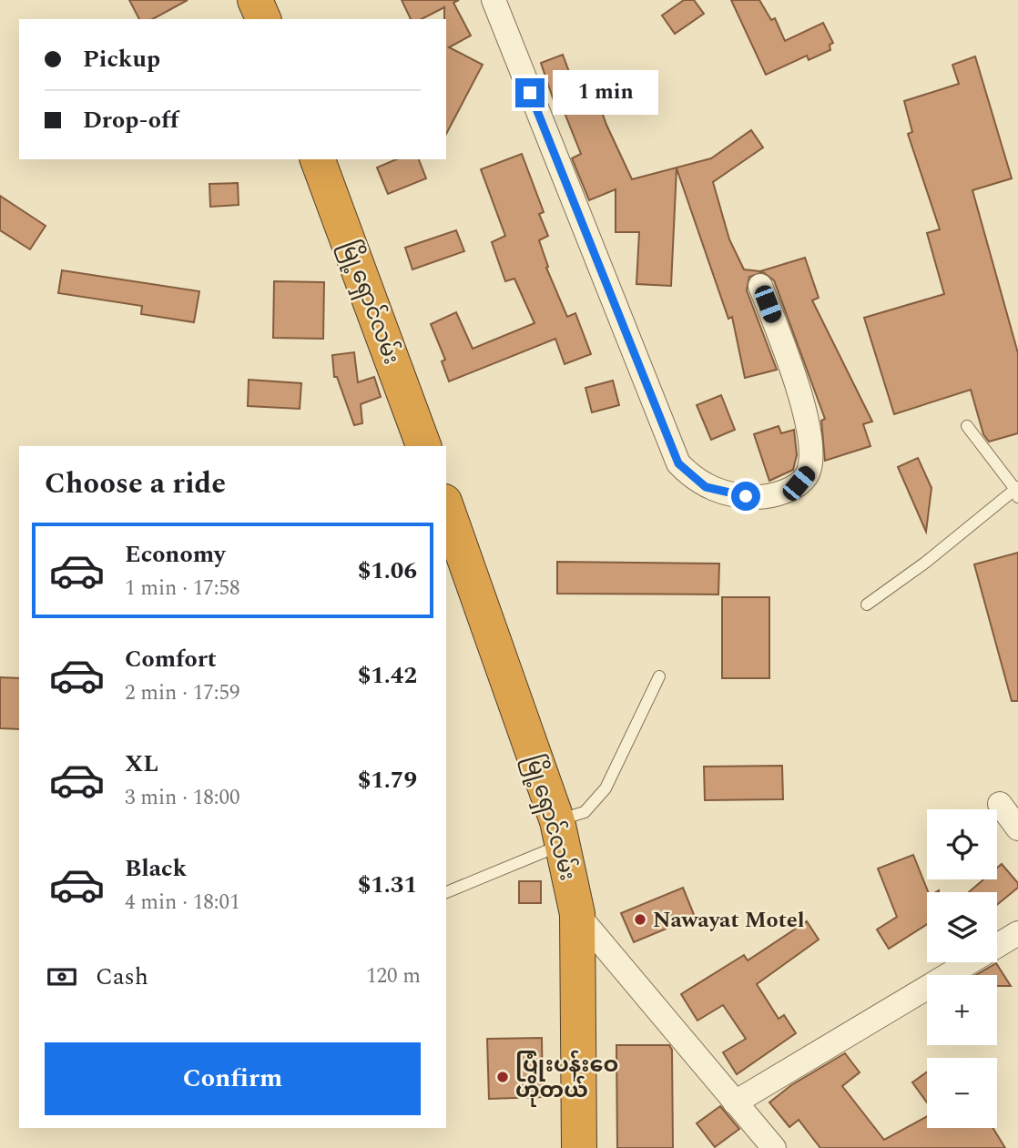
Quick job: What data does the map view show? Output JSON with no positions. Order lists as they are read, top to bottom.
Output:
{
  "streets": {
    "highway": ["မြို့ရှောင်လမ်း"]
  },
  "places": ["Nawayat Motel", "ပြုံးပန်းဝေ ဟိုတယ်"],
  "page": {
    "banner": ["Pickup", "Drop-off"],
    "bubble": "1 min",
    "heading": "Choose a ride",
    "list": [
      {
        "name": "Economy",
        "note": "1 min · 17:58",
        "value": "$1.06"
      },
      {
        "name": "Comfort",
        "note": "2 min · 17:59",
        "value": "$1.42"
      },
      {
        "name": "XL",
        "note": "3 min · 18:00",
        "value": "$1.79"
      },
      {
        "name": "Black",
        "note": "4 min · 18:01",
        "value": "$1.31"
      }
    ],
    "map_buttons": ["+", "−"],
    "pay": ["Cash", "120 m"],
    "buttons": "Confirm"
  }
}
